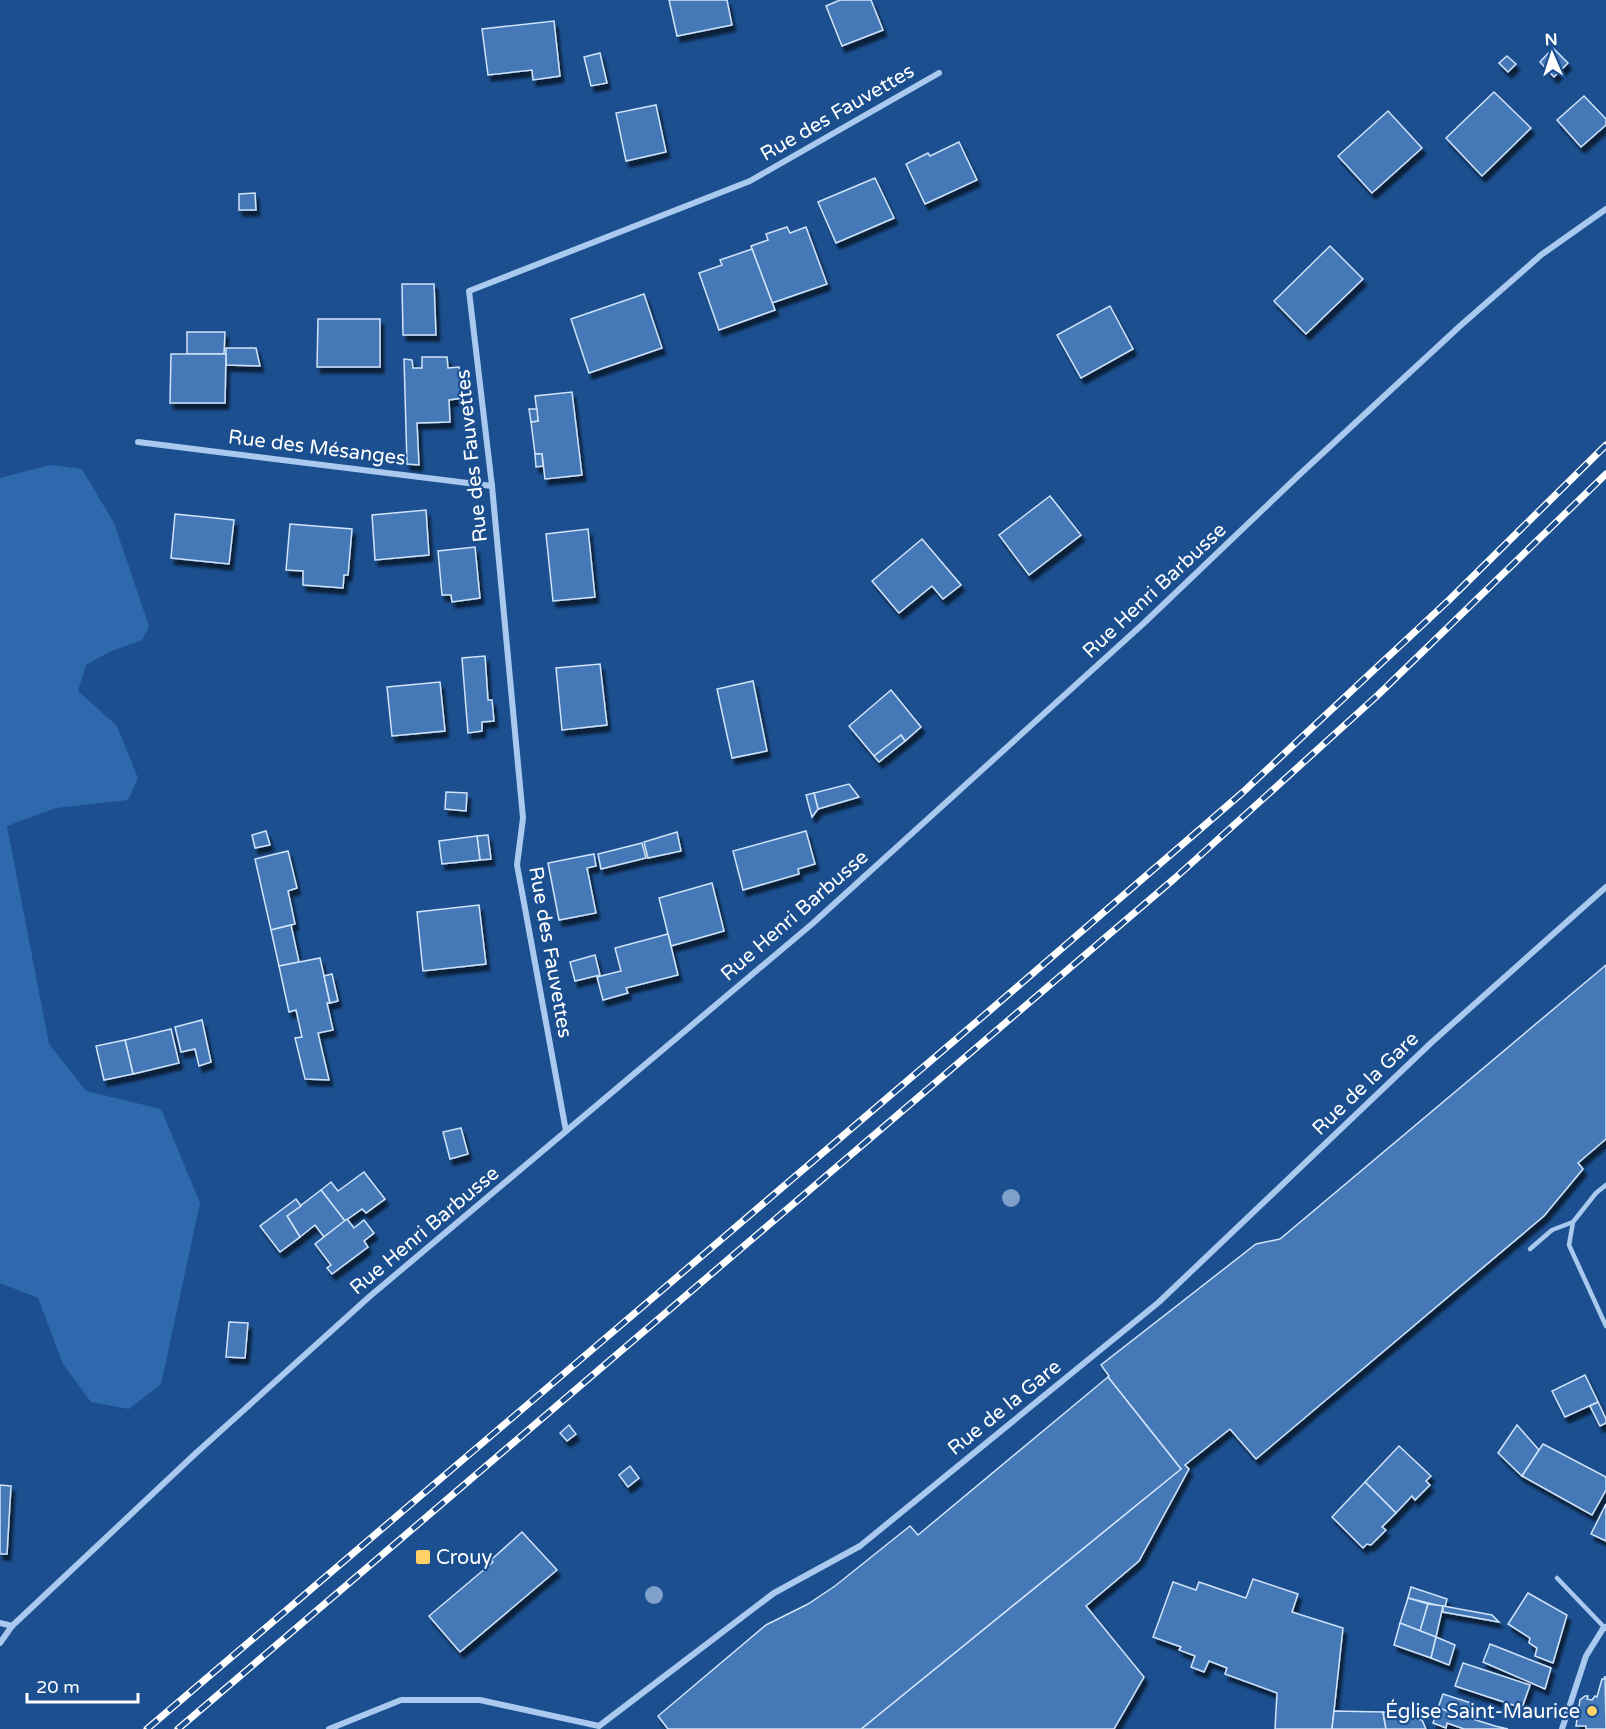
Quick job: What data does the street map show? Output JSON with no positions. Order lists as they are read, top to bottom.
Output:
{
  "streets": {
    "street": [
      "Rue des Fauvettes",
      "Rue des Mésanges",
      "Rue Henri Barbusse",
      "Rue de la Gare"
    ]
  },
  "crossings": [
    ["Rue des Fauvettes", "Rue des Mésanges"],
    ["Rue des Fauvettes", "Rue Henri Barbusse"]
  ],
  "places": {
    "transit": ["Crouy"],
    "other": ["Église Saint-Maurice"]
  },
  "scale_bar": "20 m",
  "north": "top"
}
